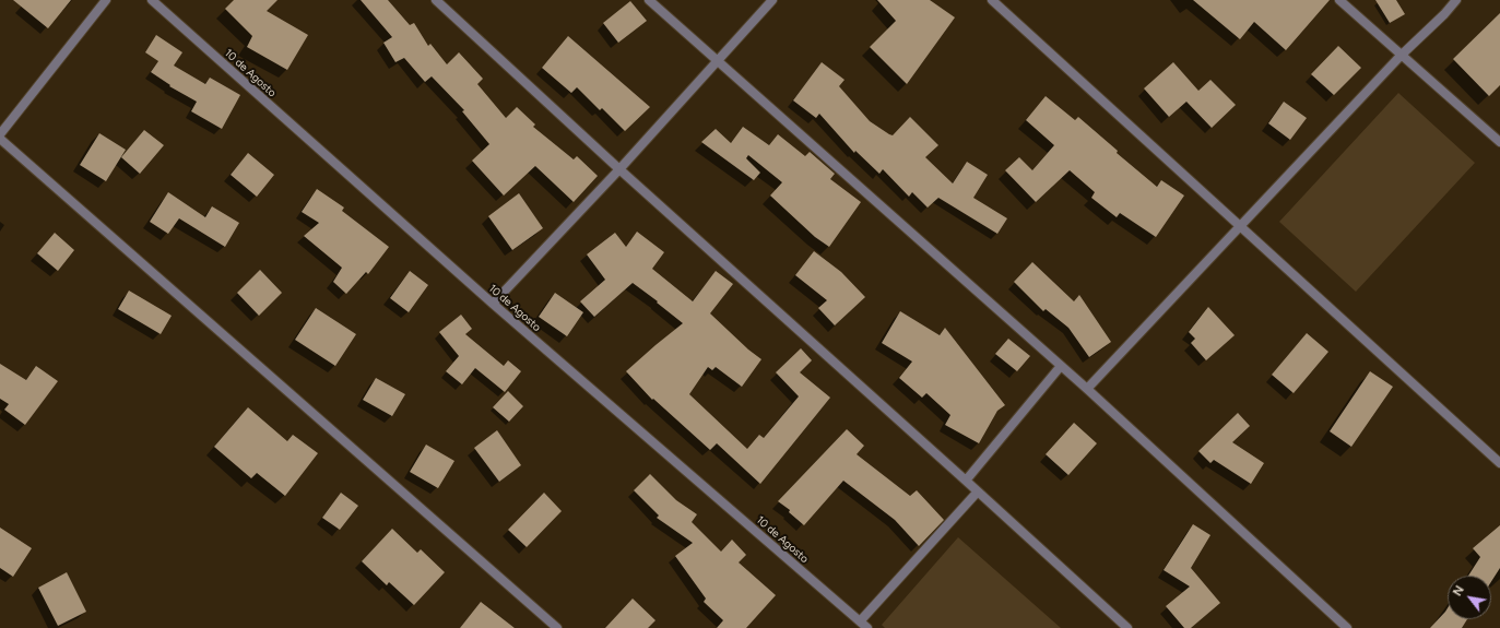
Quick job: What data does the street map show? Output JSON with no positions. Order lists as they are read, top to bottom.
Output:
{
  "streets": {
    "street": ["10 de Agosto"]
  },
  "north": "top left"
}
